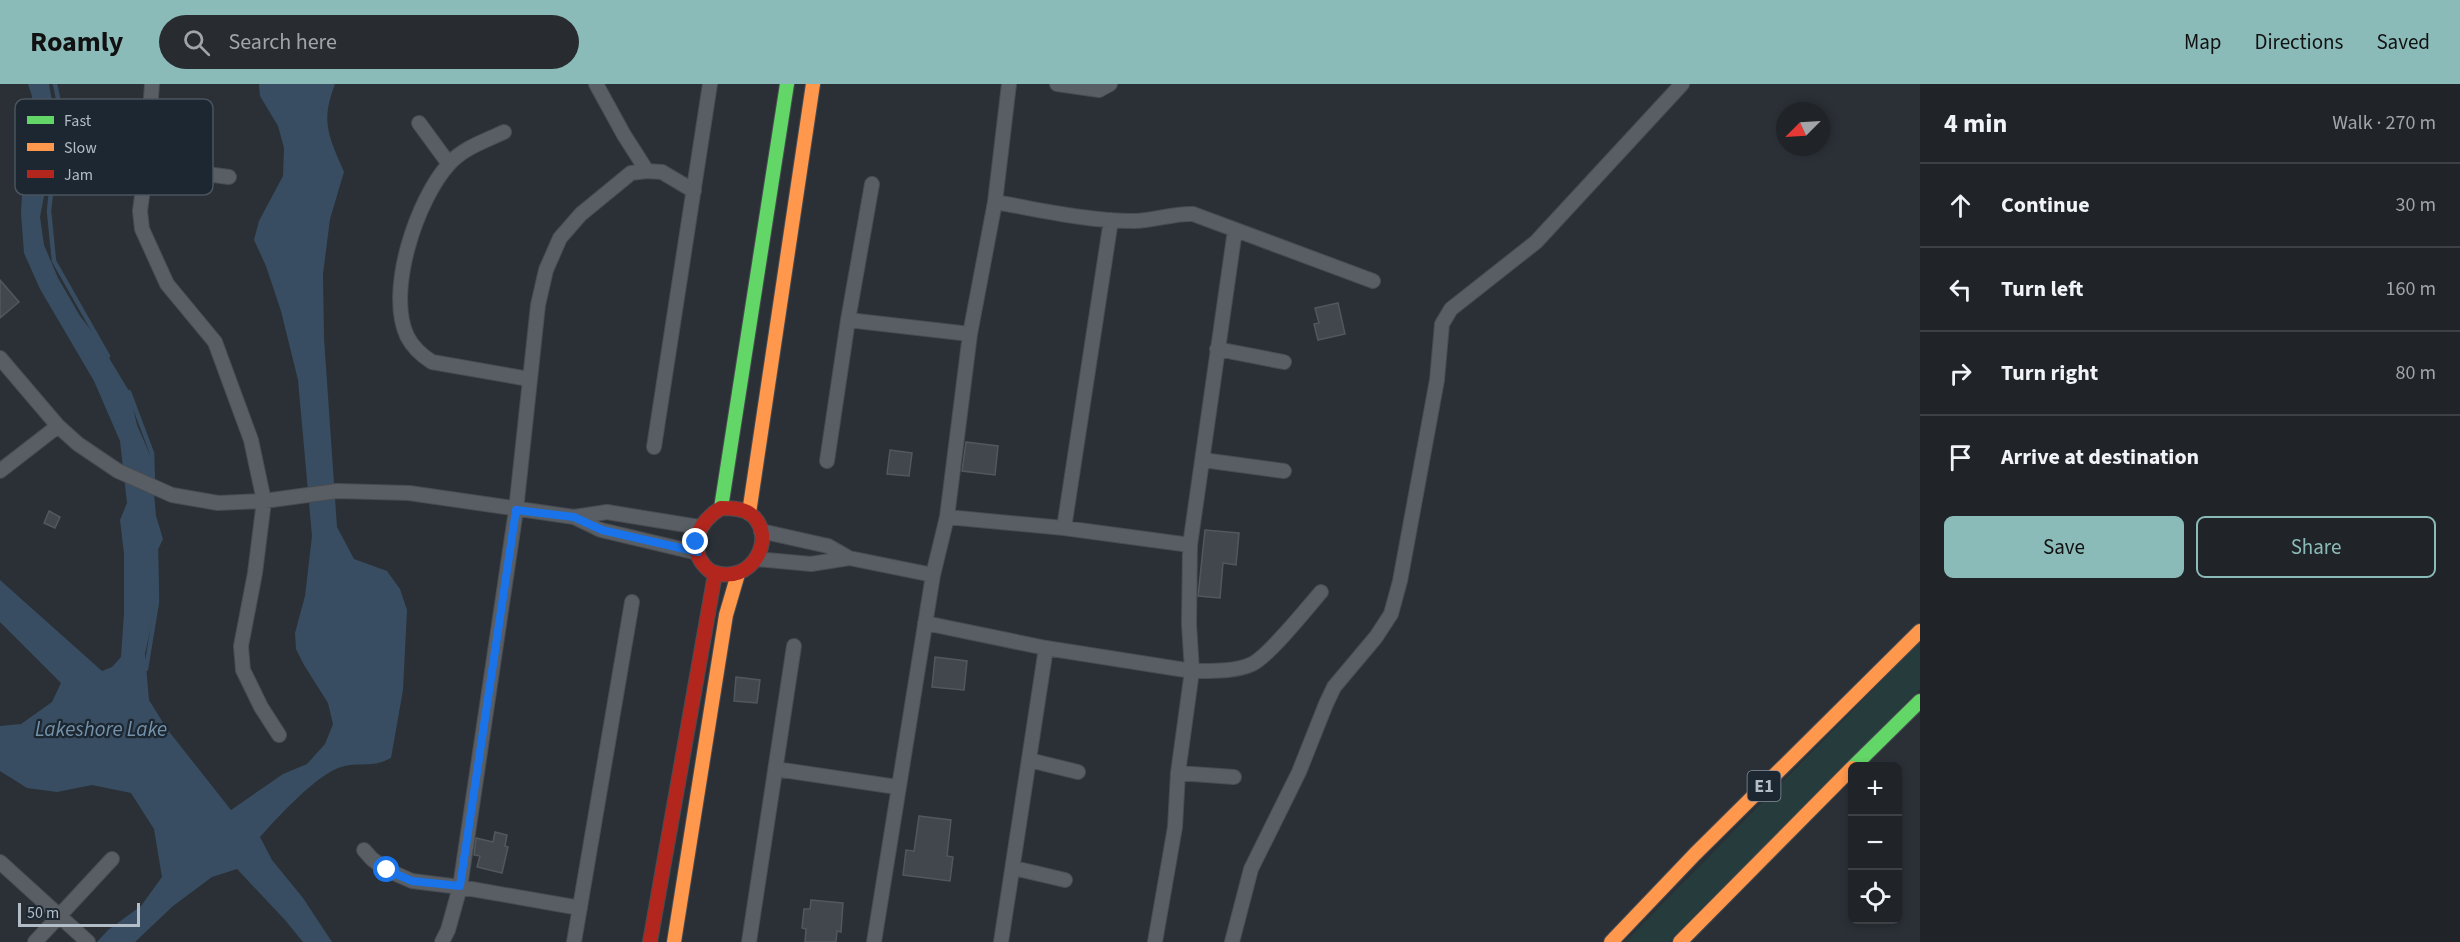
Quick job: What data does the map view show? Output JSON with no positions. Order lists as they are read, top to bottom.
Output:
{
  "streets": {
    "main road": ["E1"]
  },
  "water": ["Lakeshore Lake"],
  "legend": ["Fast", "Slow", "Jam"],
  "scale_bar": "50 m",
  "north": "bottom left",
  "page": {
    "header": "Roamly",
    "search": "Search here",
    "nav": ["Map", "Directions", "Saved"],
    "heading": ["4 min", "Walk · 270 m"],
    "list": [
      ["Continue", "30 m"],
      ["Turn left", "160 m"],
      ["Turn right", "80 m"],
      "Arrive at destination"
    ],
    "buttons": ["Save", "Share"],
    "map_buttons": ["+", "−"],
    "scale": "50 m"
  }
}
